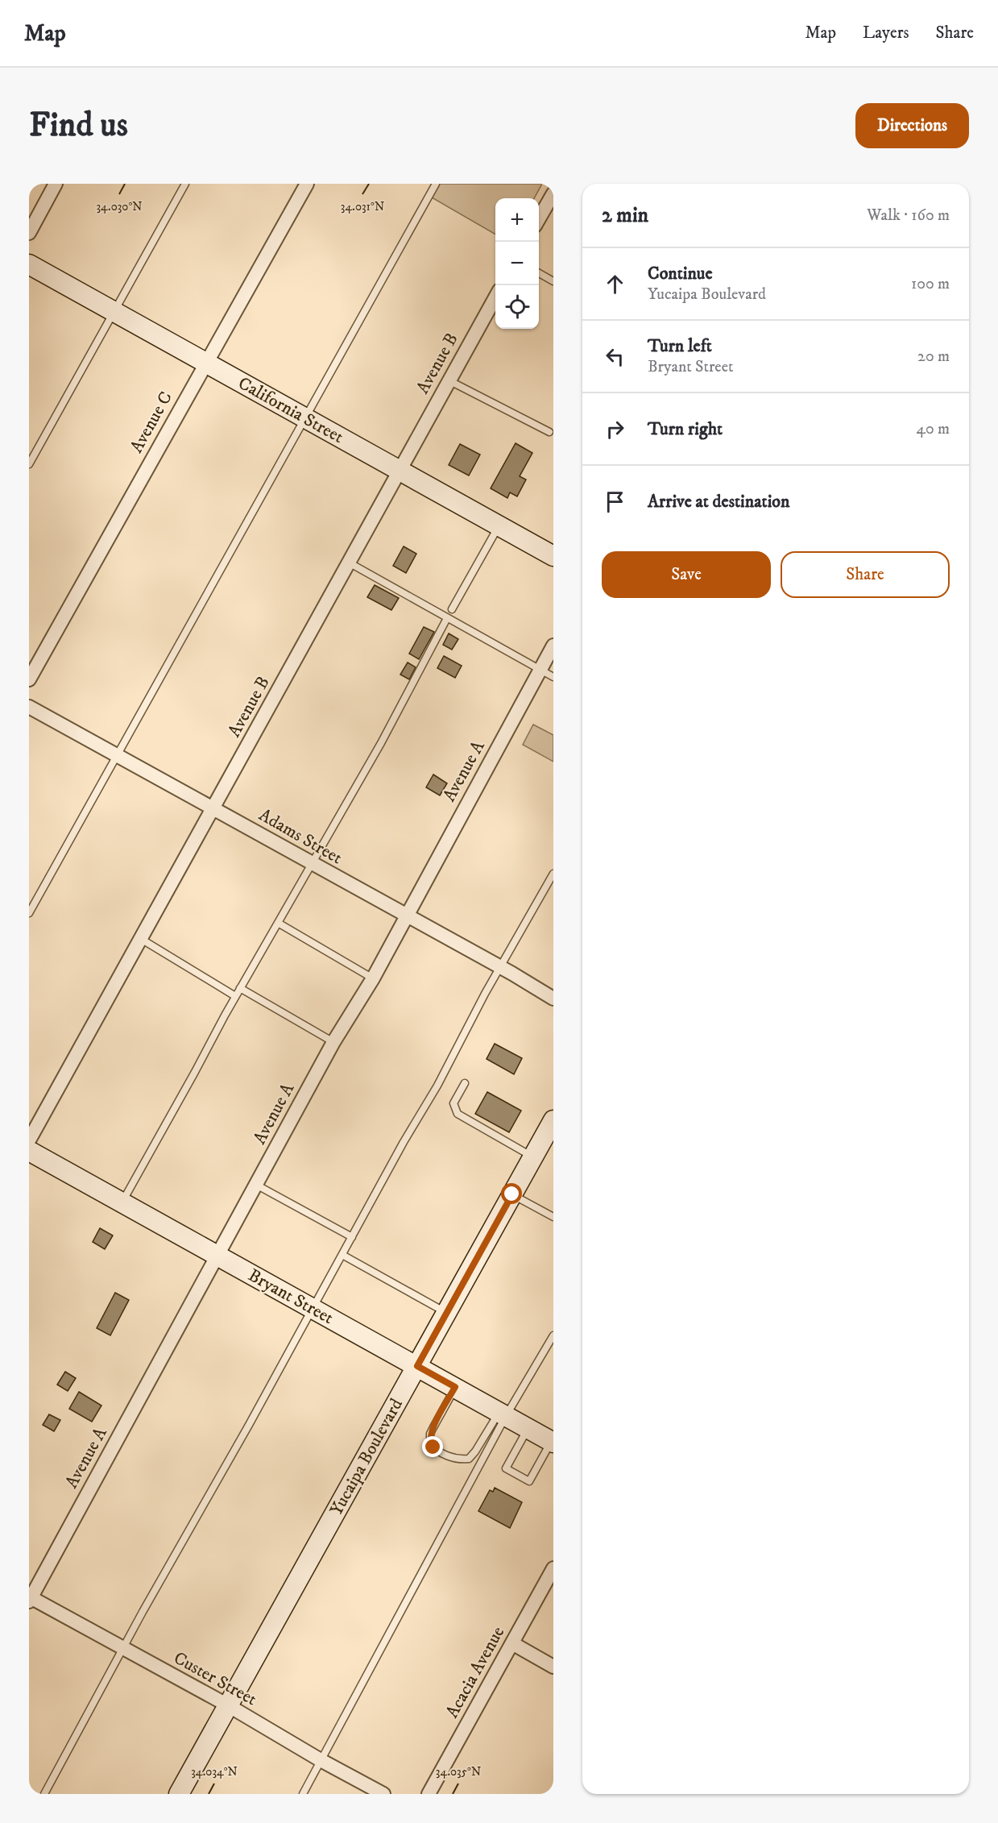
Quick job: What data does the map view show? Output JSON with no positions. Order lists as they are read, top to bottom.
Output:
{
  "streets": {
    "street": [
      "Avenue B",
      "California Street",
      "Avenue C",
      "Avenue A",
      "Adams Street",
      "Bryant Street",
      "Yucaipa Boulevard",
      "Acacia Avenue",
      "Custer Street"
    ]
  },
  "crossings": [
    ["Avenue B", "California Street"],
    ["Avenue B", "Adams Street"],
    ["California Street", "Avenue C"],
    ["Avenue A", "Adams Street"],
    ["Avenue A", "Bryant Street"],
    ["Avenue A", "Custer Street"],
    ["Bryant Street", "Yucaipa Boulevard"],
    ["Yucaipa Boulevard", "Custer Street"]
  ],
  "page": {
    "header": "Map",
    "nav": ["Map", "Layers", "Share"],
    "buttons": [
      "Directions",
      ["Save", "Share"]
    ],
    "title": "Find us",
    "heading": ["2 min", "Walk · 160 m"],
    "map_buttons": ["+", "−"],
    "list": [
      ["Continue", "Yucaipa Boulevard", "100 m"],
      ["Turn left", "Bryant Street", "20 m"],
      ["Turn right", "40 m"],
      "Arrive at destination"
    ]
  },
  "coordinates": [
    "34.030°N",
    "34.031°N",
    "34.034°N",
    "34.035°N"
  ]
}
